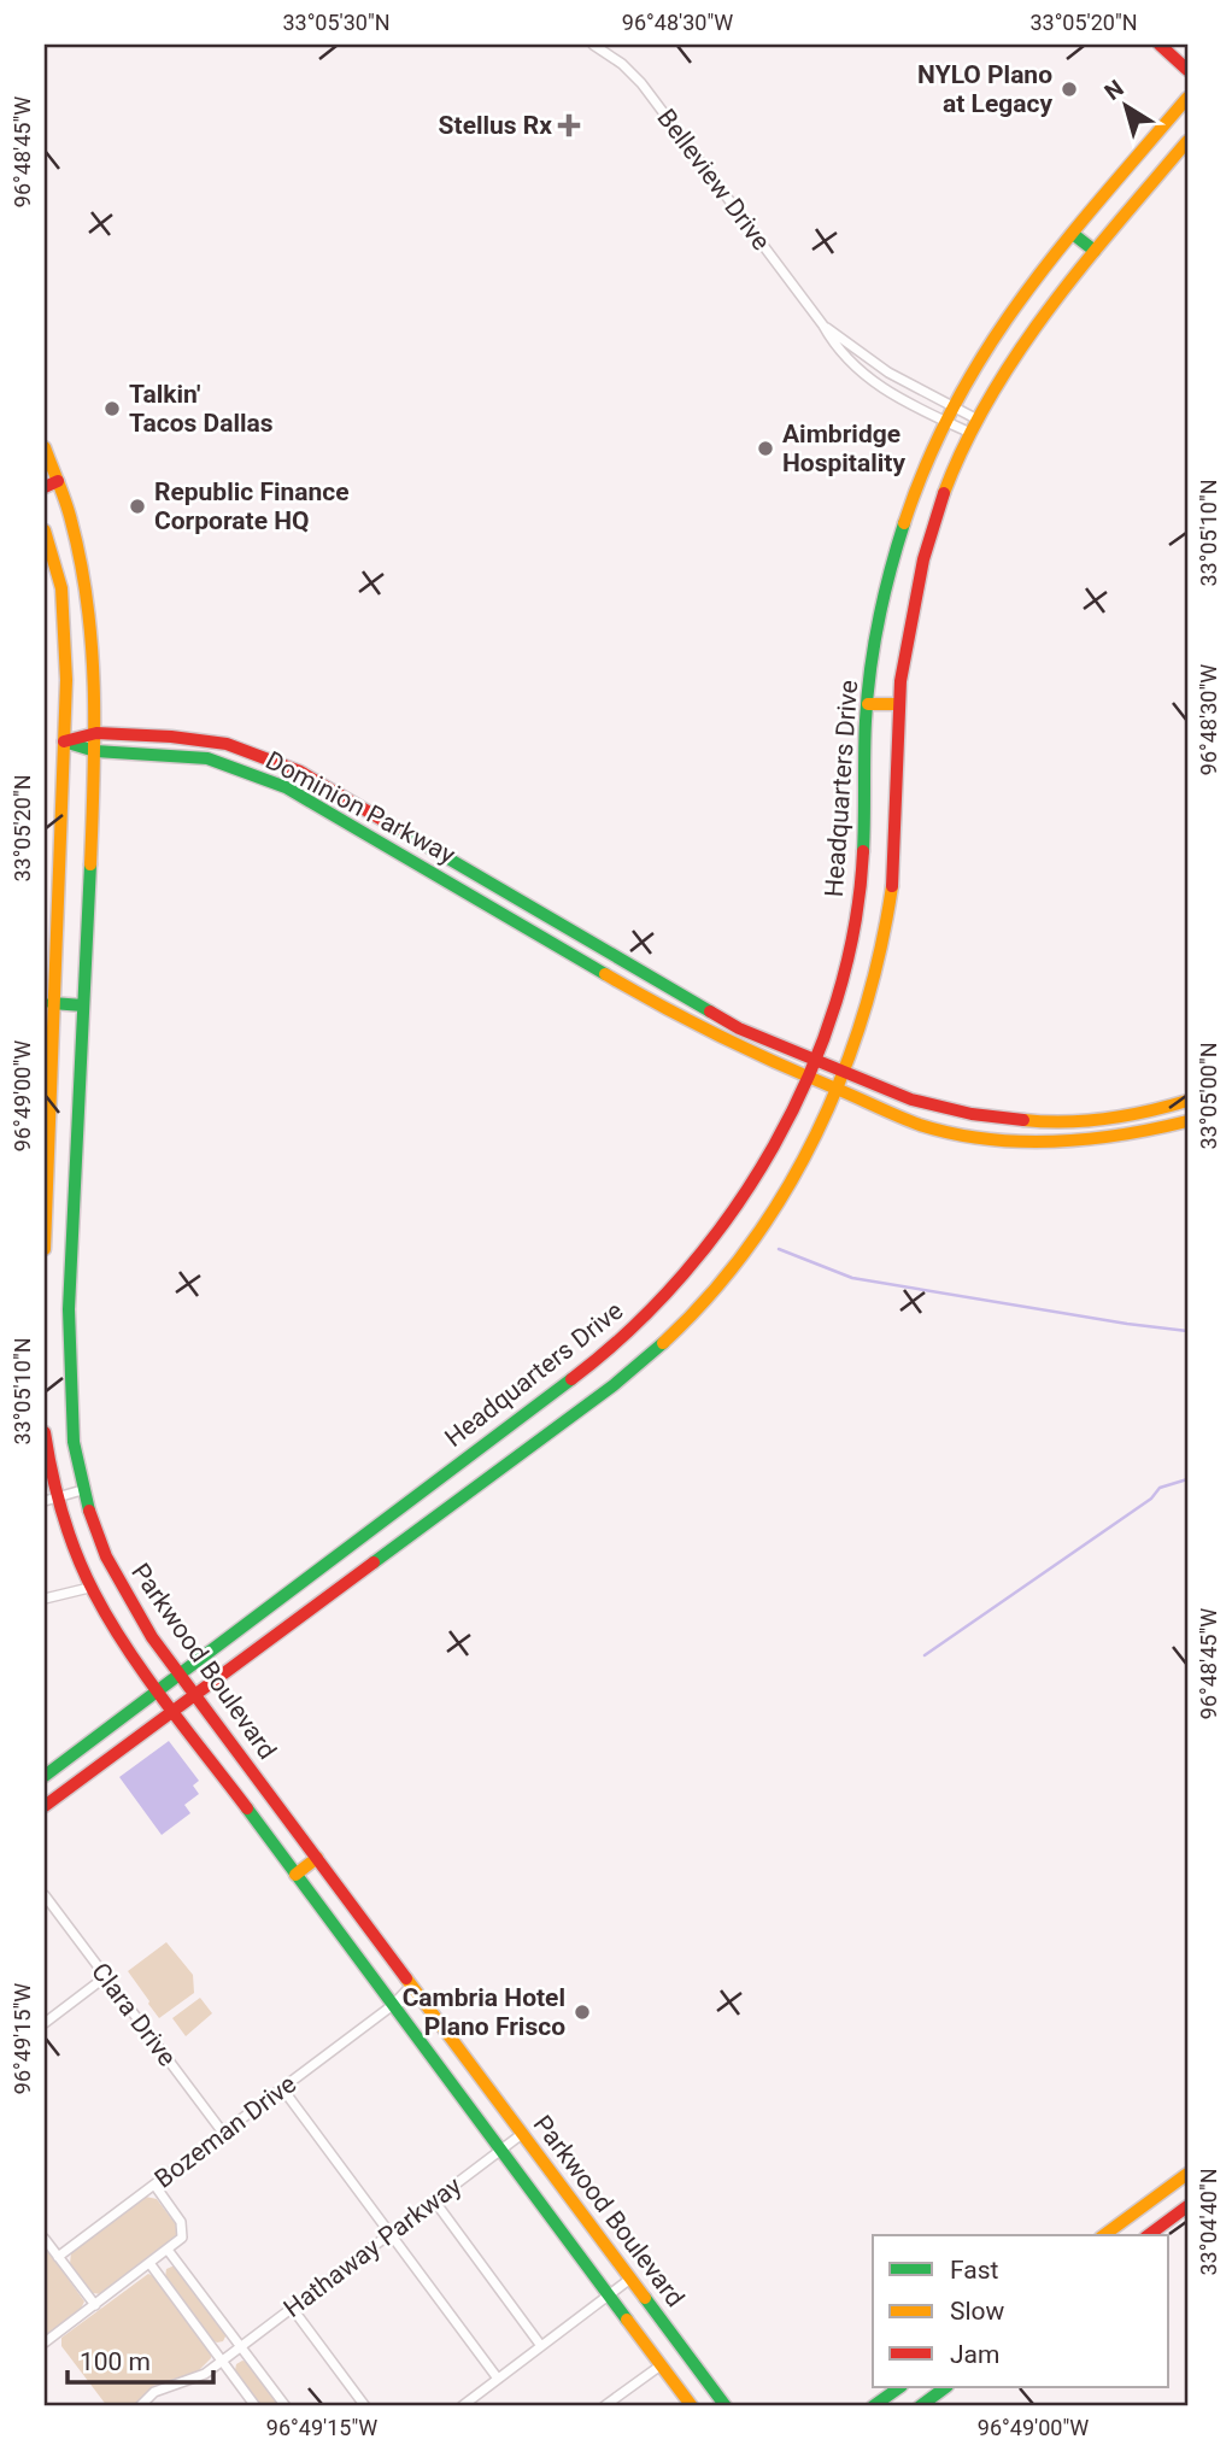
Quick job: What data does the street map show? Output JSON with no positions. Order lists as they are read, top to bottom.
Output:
{
  "streets": {
    "main road": ["Headquarters Drive", "Dominion Parkway", "Parkwood Boulevard"],
    "street": [
      "Belleview Drive",
      "Clara Drive",
      "Bozeman Drive",
      "Hathaway Parkway"
    ]
  },
  "crossings": [
    ["Belleview Drive", "Headquarters Drive"],
    ["Headquarters Drive", "Dominion Parkway"],
    ["Headquarters Drive", "Parkwood Boulevard"],
    ["Dominion Parkway", "Parkwood Boulevard"],
    ["Parkwood Boulevard", "Bozeman Drive"],
    ["Parkwood Boulevard", "Hathaway Parkway"],
    ["Clara Drive", "Bozeman Drive"]
  ],
  "places": {
    "other": [
      "NYLO Plano at Legacy",
      "Talkin' Tacos Dallas",
      "Aimbridge Hospitality",
      "Republic Finance Corporate HQ",
      "Cambria Hotel Plano Frisco"
    ],
    "health": ["Stellus Rx"]
  },
  "legend": ["Fast", "Slow", "Jam"],
  "scale_bar": "100 m",
  "north": "top left",
  "coordinates": [
    "33°05'30\"N",
    "96°48'30\"W",
    "33°05'20\"N",
    "96°48'45\"W",
    "33°05'10\"N",
    "33°05'00\"N",
    "96°49'00\"W",
    "96°49'15\"W",
    "33°04'40\"N"
  ]
}
